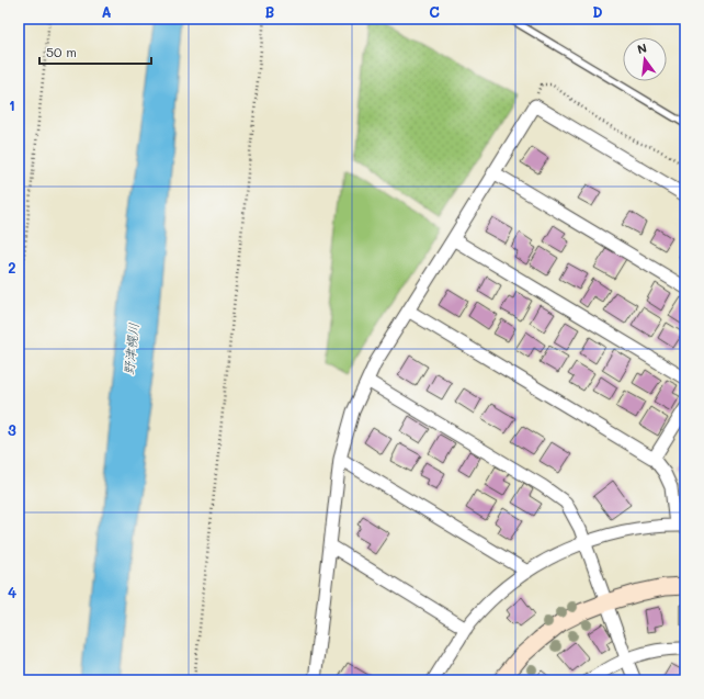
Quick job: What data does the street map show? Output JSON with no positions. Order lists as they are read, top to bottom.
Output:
{
  "water": ["野津幌川"],
  "scale_bar": "50 m",
  "north": "top",
  "grid": {
    "columns": [
      "A",
      "B",
      "C",
      "D"
    ],
    "rows": [
      "1",
      "2",
      "3",
      "4"
    ]
  }
}
